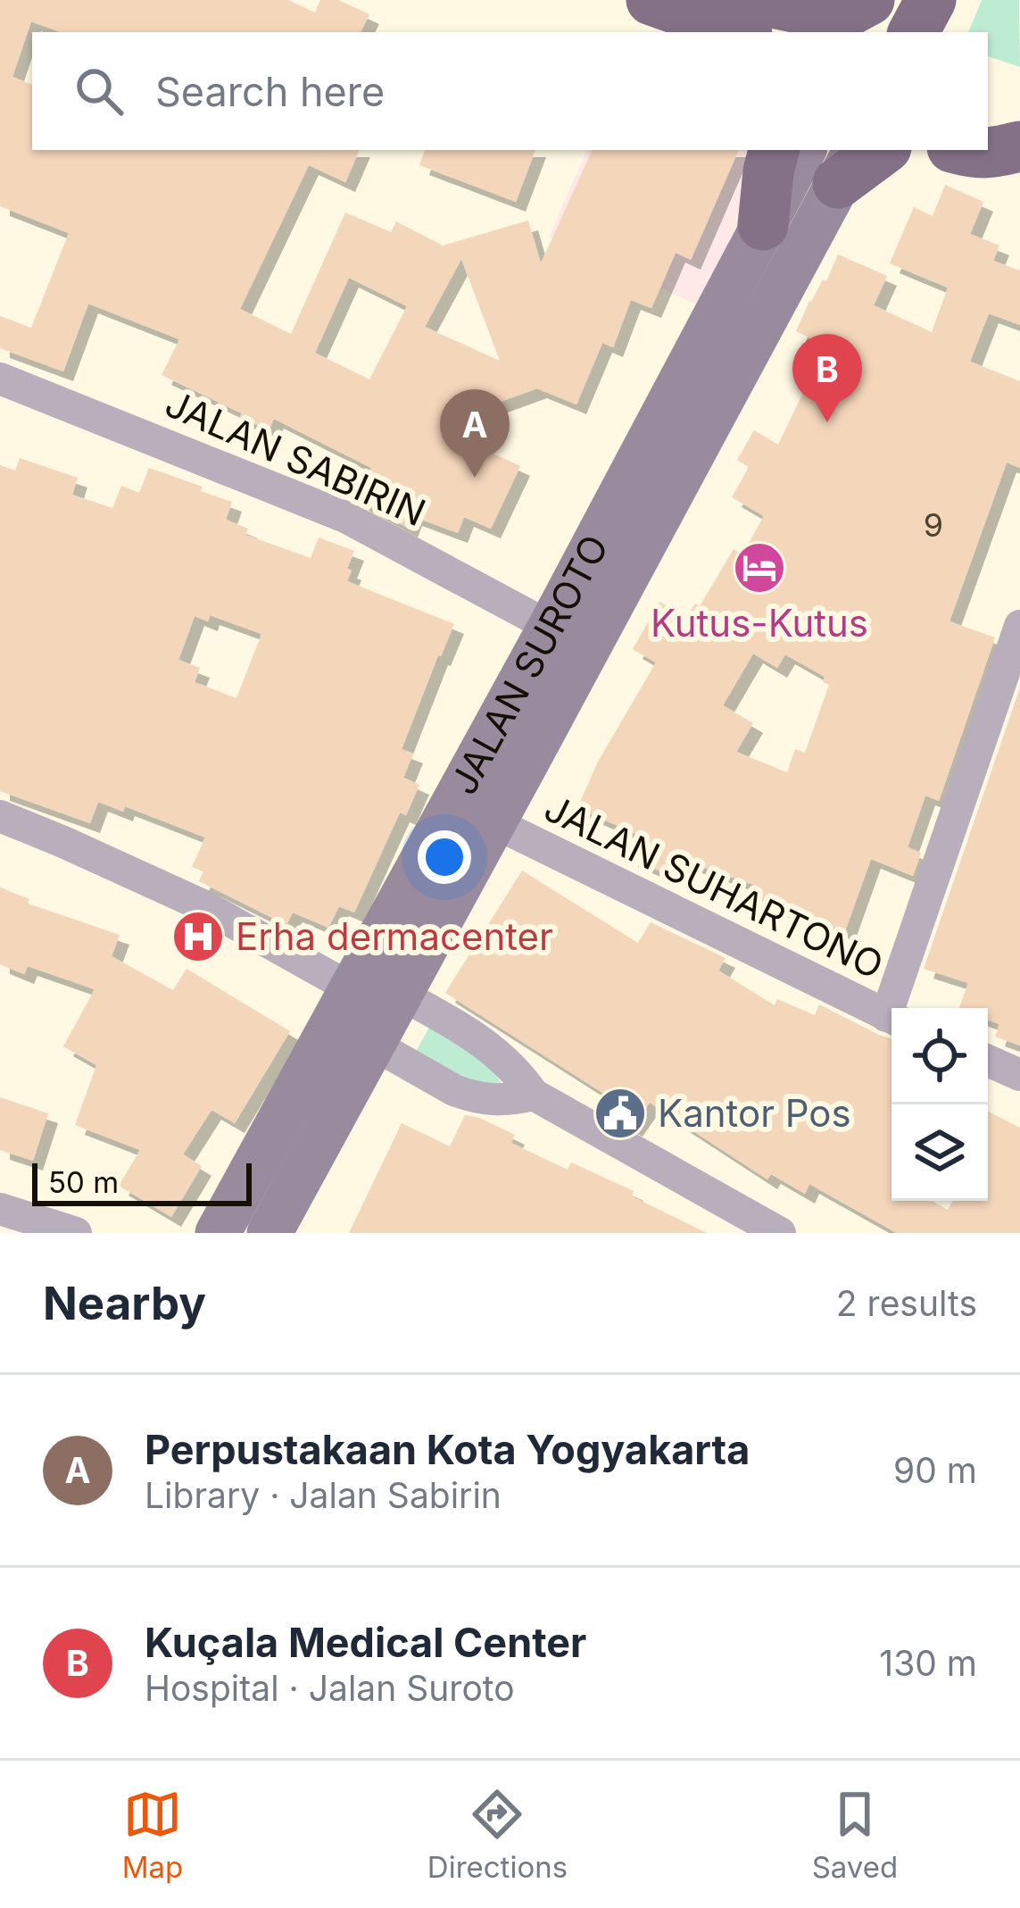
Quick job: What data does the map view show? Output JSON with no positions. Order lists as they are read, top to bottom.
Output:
{
  "streets": {
    "main road": ["JALAN SUROTO"],
    "street": ["JALAN SABIRIN", "JALAN SUHARTONO"]
  },
  "crossings": [
    ["JALAN SABIRIN", "JALAN SUROTO"],
    ["JALAN SUROTO", "JALAN SUHARTONO"]
  ],
  "places": {
    "hotel": ["Kutus-Kutus"],
    "hospital": ["Erha dermacenter"],
    "public building": ["Kantor Pos"]
  },
  "house_numbers": ["9"],
  "scale_bar": "50 m",
  "page": {
    "search": "Search here",
    "pins": ["B", "A"],
    "scale": "50 m",
    "heading": ["Nearby", "2 results"],
    "list": [
      {
        "mark": "A",
        "name": "Perpustakaan Kota Yogyakarta",
        "note": "Library · Jalan Sabirin",
        "value": "90 m"
      },
      {
        "mark": "B",
        "name": "Kuçala Medical Center",
        "note": "Hospital · Jalan Suroto",
        "value": "130 m"
      }
    ],
    "nav": ["Map", "Directions", "Saved"]
  }
}
